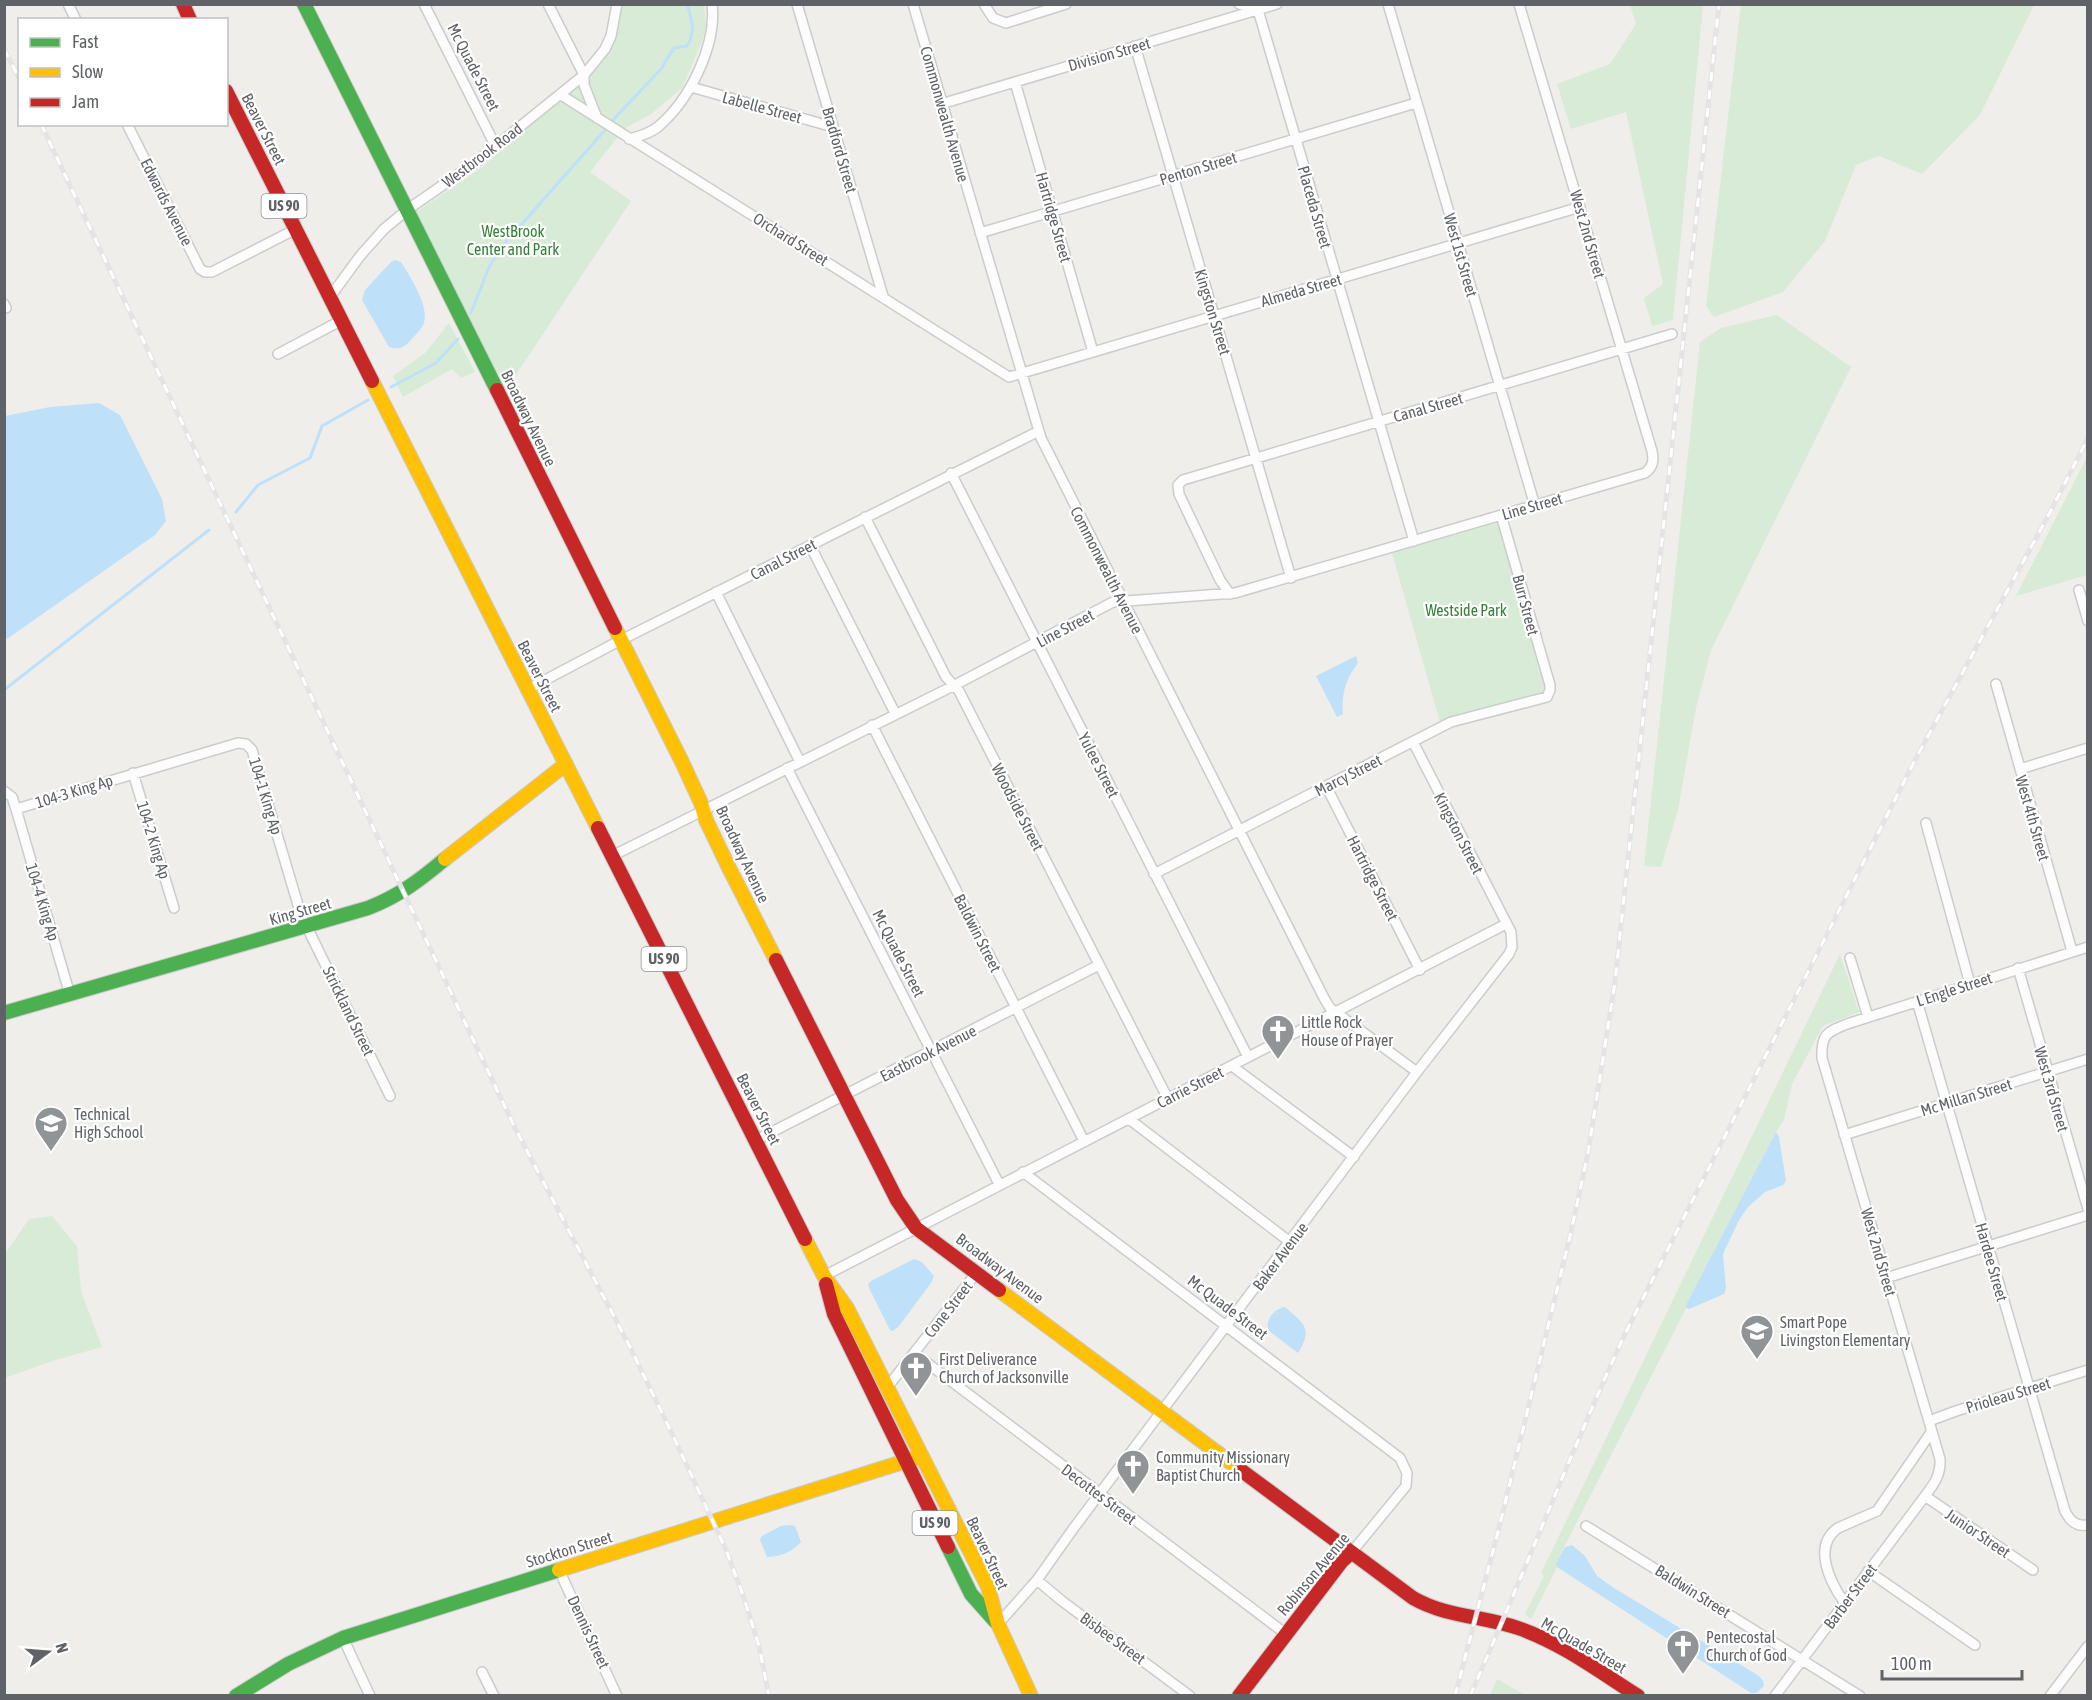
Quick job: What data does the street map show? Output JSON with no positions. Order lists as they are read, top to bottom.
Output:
{
  "streets": {
    "street": [
      "Division Street",
      "Mc Quade Street",
      "Labelle Street",
      "Commonwealth Avenue",
      "Beaver Street",
      "Bradford Street",
      "Westbrook Road",
      "Penton Street",
      "Edwards Avenue",
      "US 90",
      "Placeda Street",
      "Hartridge Street",
      "West 2nd Street",
      "Orchard Street",
      "West 1st Street",
      "Almeda Street",
      "Kingston Street",
      "Canal Street",
      "Broadway Avenue",
      "Line Street",
      "Burr Street",
      "Yulee Street",
      "Marcy Street",
      "104-3 King Ap",
      "104-1 King Ap",
      "Woodside Street",
      "West 4th Street",
      "104-2 King Ap",
      "104-4 King Ap",
      "King Street",
      "Baldwin Street",
      "L Engle Street",
      "Strickland Street",
      "Eastbrook Avenue",
      "Carrie Street",
      "West 3rd Street",
      "Mc Millan Street",
      "Baker Avenue",
      "Hardee Street",
      "Cone Street",
      "Prioleau Street",
      "Decottes Street",
      "Junior Street",
      "Stockton Street",
      "Robinson Avenue",
      "Barber Street",
      "Dennis Street",
      "Bisbee Street"
    ]
  },
  "crossings": [
    ["Division Street", "Commonwealth Avenue"],
    ["Division Street", "Placeda Street"],
    ["Division Street", "Hartridge Street"],
    ["Division Street", "Kingston Street"],
    ["Mc Quade Street", "Westbrook Road"],
    ["Mc Quade Street", "Broadway Avenue"],
    ["Mc Quade Street", "Line Street"],
    ["Mc Quade Street", "Eastbrook Avenue"],
    ["Mc Quade Street", "Carrie Street"],
    ["Mc Quade Street", "Baker Avenue"],
    ["Mc Quade Street", "Robinson Avenue"],
    ["Labelle Street", "Bradford Street"],
    ["Commonwealth Avenue", "Penton Street"],
    ["Commonwealth Avenue", "Orchard Street"],
    ["Commonwealth Avenue", "Almeda Street"],
    ["Commonwealth Avenue", "Canal Street"],
    ["Commonwealth Avenue", "Line Street"],
    ["Commonwealth Avenue", "Marcy Street"],
    ["Commonwealth Avenue", "Carrie Street"],
    ["Commonwealth Avenue", "Baker Avenue"],
    ["Beaver Street", "Westbrook Road"],
    ["Beaver Street", "Edwards Avenue"],
    ["Beaver Street", "Canal Street"],
    ["Beaver Street", "Line Street"],
    ["Beaver Street", "King Street"],
    ["Beaver Street", "Eastbrook Avenue"],
    ["Beaver Street", "Carrie Street"],
    ["Beaver Street", "Baker Avenue"],
    ["Beaver Street", "Cone Street"],
    ["Beaver Street", "Stockton Street"],
    ["Bradford Street", "Orchard Street"],
    ["Westbrook Road", "Orchard Street"],
    ["Westbrook Road", "Broadway Avenue"],
    ["Penton Street", "Placeda Street"],
    ["Penton Street", "Hartridge Street"],
    ["Penton Street", "West 1st Street"],
    ["Penton Street", "Kingston Street"],
    ["Placeda Street", "Almeda Street"],
    ["Placeda Street", "Canal Street"],
    ["Placeda Street", "Line Street"],
    ["Hartridge Street", "Almeda Street"],
    ["Hartridge Street", "Marcy Street"],
    ["Hartridge Street", "Carrie Street"],
    ["West 2nd Street", "Almeda Street"],
    ["West 2nd Street", "Canal Street"],
    ["West 2nd Street", "Line Street"],
    ["West 2nd Street", "L Engle Street"],
    ["West 2nd Street", "Mc Millan Street"],
    ["West 2nd Street", "Prioleau Street"],
    ["West 2nd Street", "Junior Street"],
    ["West 2nd Street", "Barber Street"],
    ["Orchard Street", "Almeda Street"],
    ["West 1st Street", "Almeda Street"],
    ["West 1st Street", "Canal Street"],
    ["West 1st Street", "Line Street"],
    ["Almeda Street", "Kingston Street"],
    ["Kingston Street", "Canal Street"],
    ["Kingston Street", "Line Street"],
    ["Kingston Street", "Marcy Street"],
    ["Kingston Street", "Carrie Street"],
    ["Kingston Street", "Baker Avenue"],
    ["Canal Street", "Broadway Avenue"],
    ["Canal Street", "Line Street"],
    ["Canal Street", "Yulee Street"],
    ["Canal Street", "Woodside Street"],
    ["Broadway Avenue", "Line Street"],
    ["Broadway Avenue", "Eastbrook Avenue"],
    ["Broadway Avenue", "Carrie Street"],
    ["Broadway Avenue", "Baker Avenue"],
    ["Broadway Avenue", "Cone Street"],
    ["Broadway Avenue", "Robinson Avenue"],
    ["Line Street", "Burr Street"],
    ["Line Street", "Yulee Street"],
    ["Line Street", "Woodside Street"],
    ["Line Street", "Baldwin Street"],
    ["Burr Street", "Marcy Street"],
    ["Yulee Street", "Marcy Street"],
    ["Yulee Street", "Carrie Street"],
    ["104-3 King Ap", "104-1 King Ap"],
    ["104-3 King Ap", "104-2 King Ap"],
    ["104-3 King Ap", "104-4 King Ap"],
    ["104-1 King Ap", "104-2 King Ap"],
    ["104-1 King Ap", "King Street"],
    ["104-1 King Ap", "Strickland Street"],
    ["Woodside Street", "Eastbrook Avenue"],
    ["Woodside Street", "Carrie Street"],
    ["West 4th Street", "L Engle Street"],
    ["104-4 King Ap", "King Street"],
    ["King Street", "Strickland Street"],
    ["Baldwin Street", "Eastbrook Avenue"],
    ["Baldwin Street", "Carrie Street"],
    ["Baldwin Street", "Barber Street"],
    ["L Engle Street", "West 3rd Street"],
    ["L Engle Street", "Hardee Street"],
    ["Carrie Street", "Baker Avenue"],
    ["West 3rd Street", "Mc Millan Street"],
    ["Mc Millan Street", "Hardee Street"],
    ["Baker Avenue", "Decottes Street"],
    ["Baker Avenue", "Bisbee Street"],
    ["Hardee Street", "Prioleau Street"],
    ["Cone Street", "Decottes Street"],
    ["Decottes Street", "Robinson Avenue"],
    ["Junior Street", "Barber Street"],
    ["Stockton Street", "Dennis Street"]
  ],
  "parks": ["WestBrook Center and Park", "Westside Park"],
  "places": {
    "church": [
      "Little Rock House of Prayer",
      "First Deliverance Church of Jacksonville",
      "Community Missionary Baptist Church",
      "Pentecostal Church of God"
    ],
    "school or university": ["Technical High School", "Smart Pope Livingston Elementary"]
  },
  "legend": ["Fast", "Slow", "Jam"],
  "scale_bar": "100 m",
  "north": "right"
}
